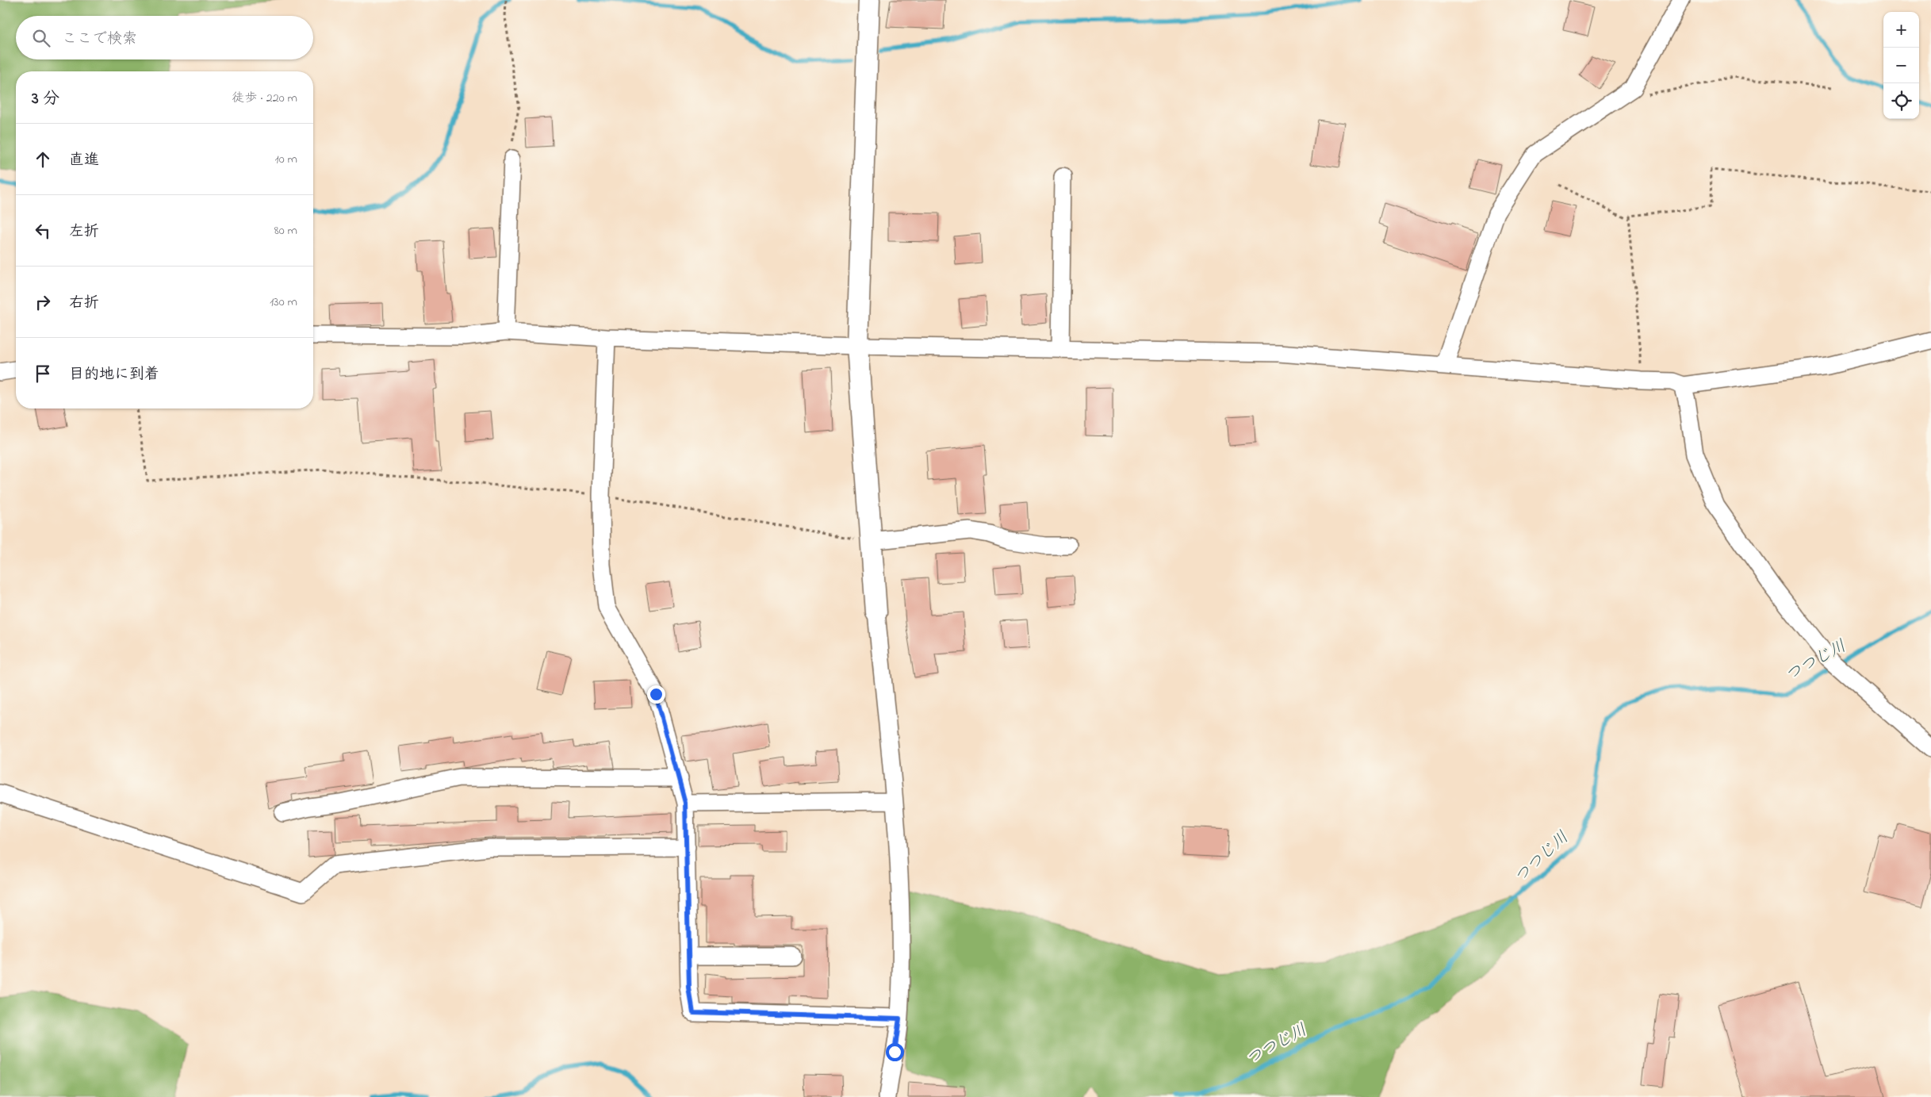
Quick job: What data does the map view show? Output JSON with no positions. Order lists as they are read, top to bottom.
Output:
{
  "water": ["つつじ川"],
  "page": {
    "map_buttons": ["+", "−"],
    "search": "ここで検索",
    "heading": ["3 分", "徒歩 · 220 m"],
    "list": [
      ["直進", "10 m"],
      ["左折", "80 m"],
      ["右折", "130 m"],
      "目的地に到着"
    ]
  }
}
